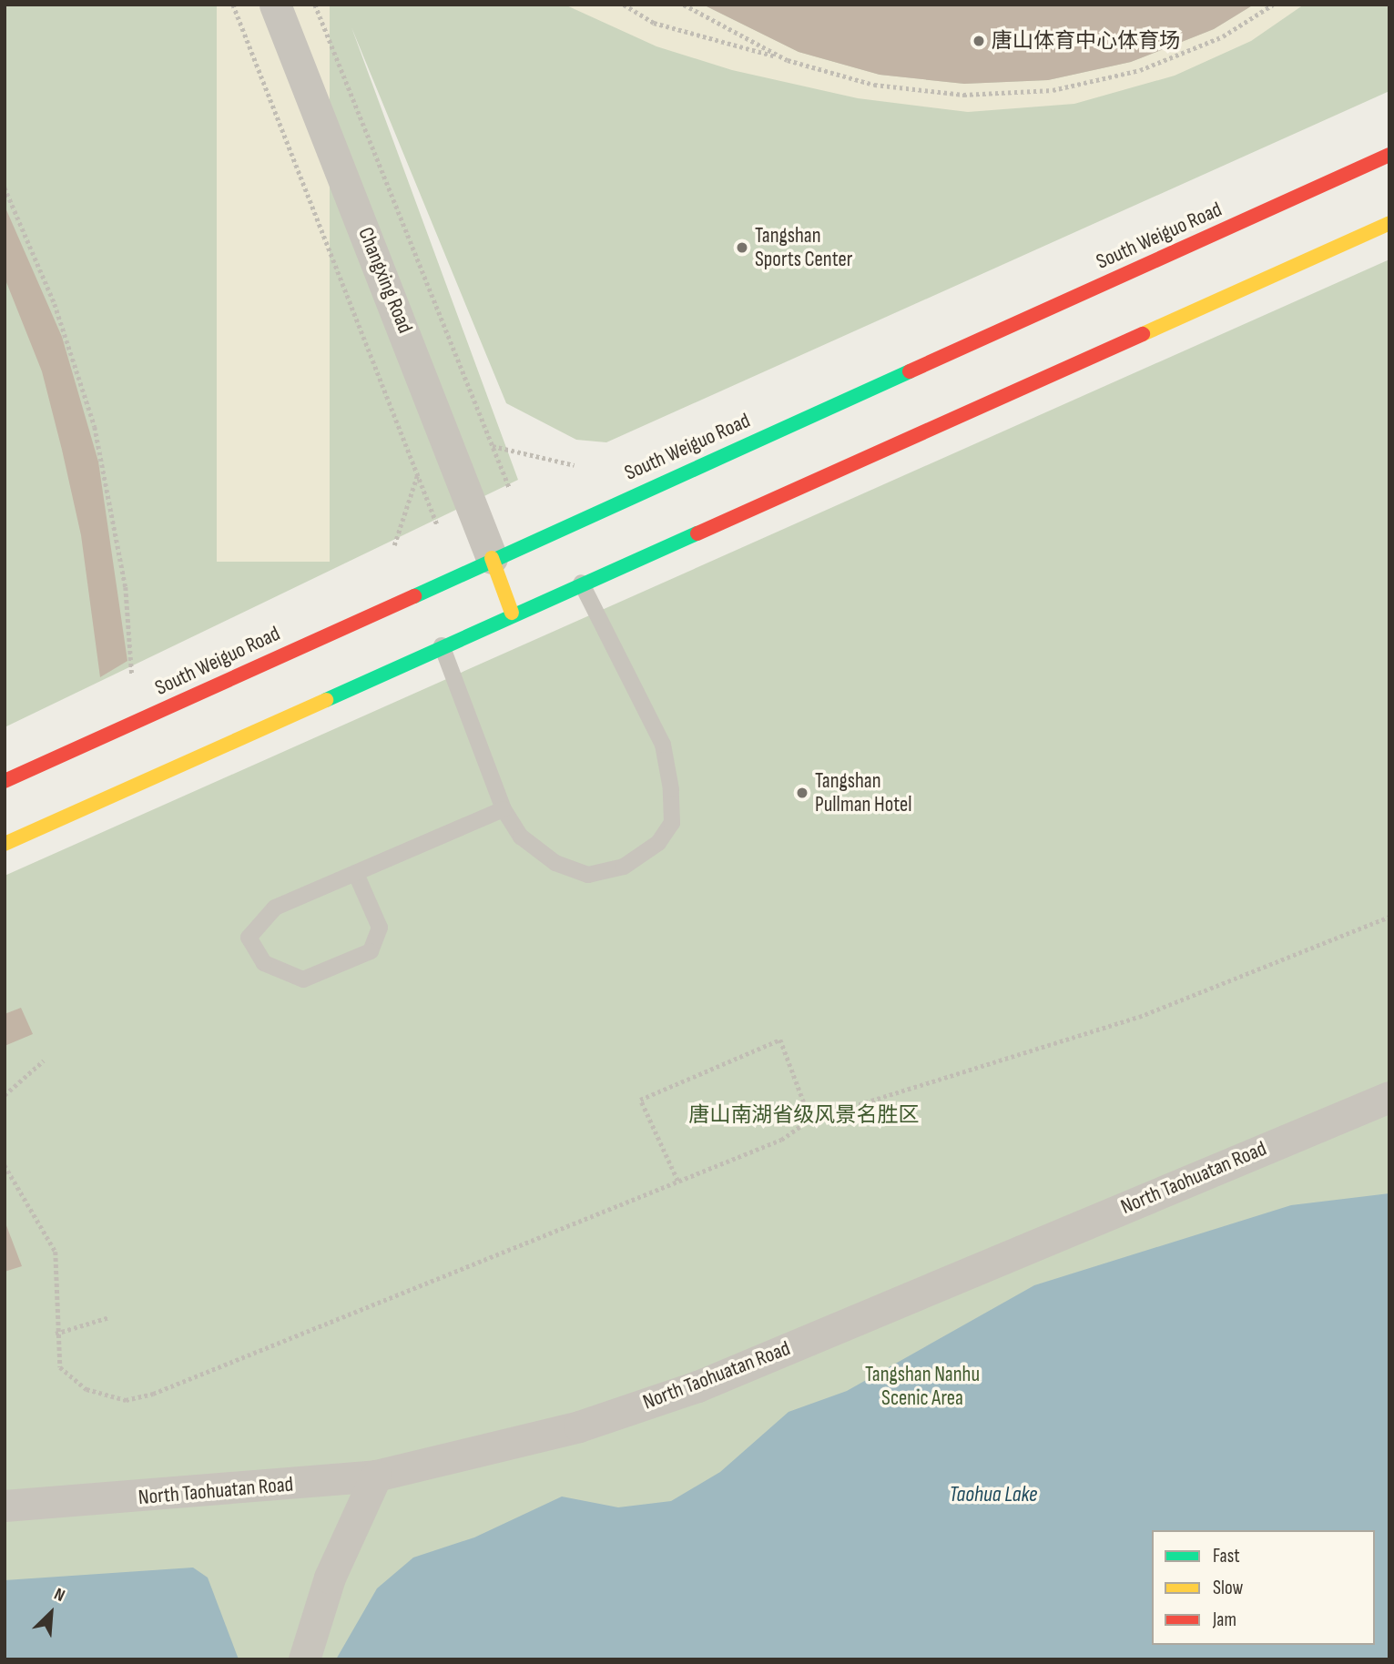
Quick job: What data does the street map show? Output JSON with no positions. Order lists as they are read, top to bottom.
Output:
{
  "streets": {
    "main road": ["South Weiguo Road"],
    "street": ["Changxing Road", "North Taohuatan Road"]
  },
  "crossings": [
    ["South Weiguo Road", "Changxing Road"]
  ],
  "water": ["Taohua Lake"],
  "parks": ["唐山南湖省级风景名胜区", "Tangshan Nanhu Scenic Area"],
  "places": ["唐山体育中心体育场", "Tangshan Sports Center", "Tangshan Pullman Hotel"],
  "legend": ["Fast", "Slow", "Jam"],
  "north": "top right"
}
